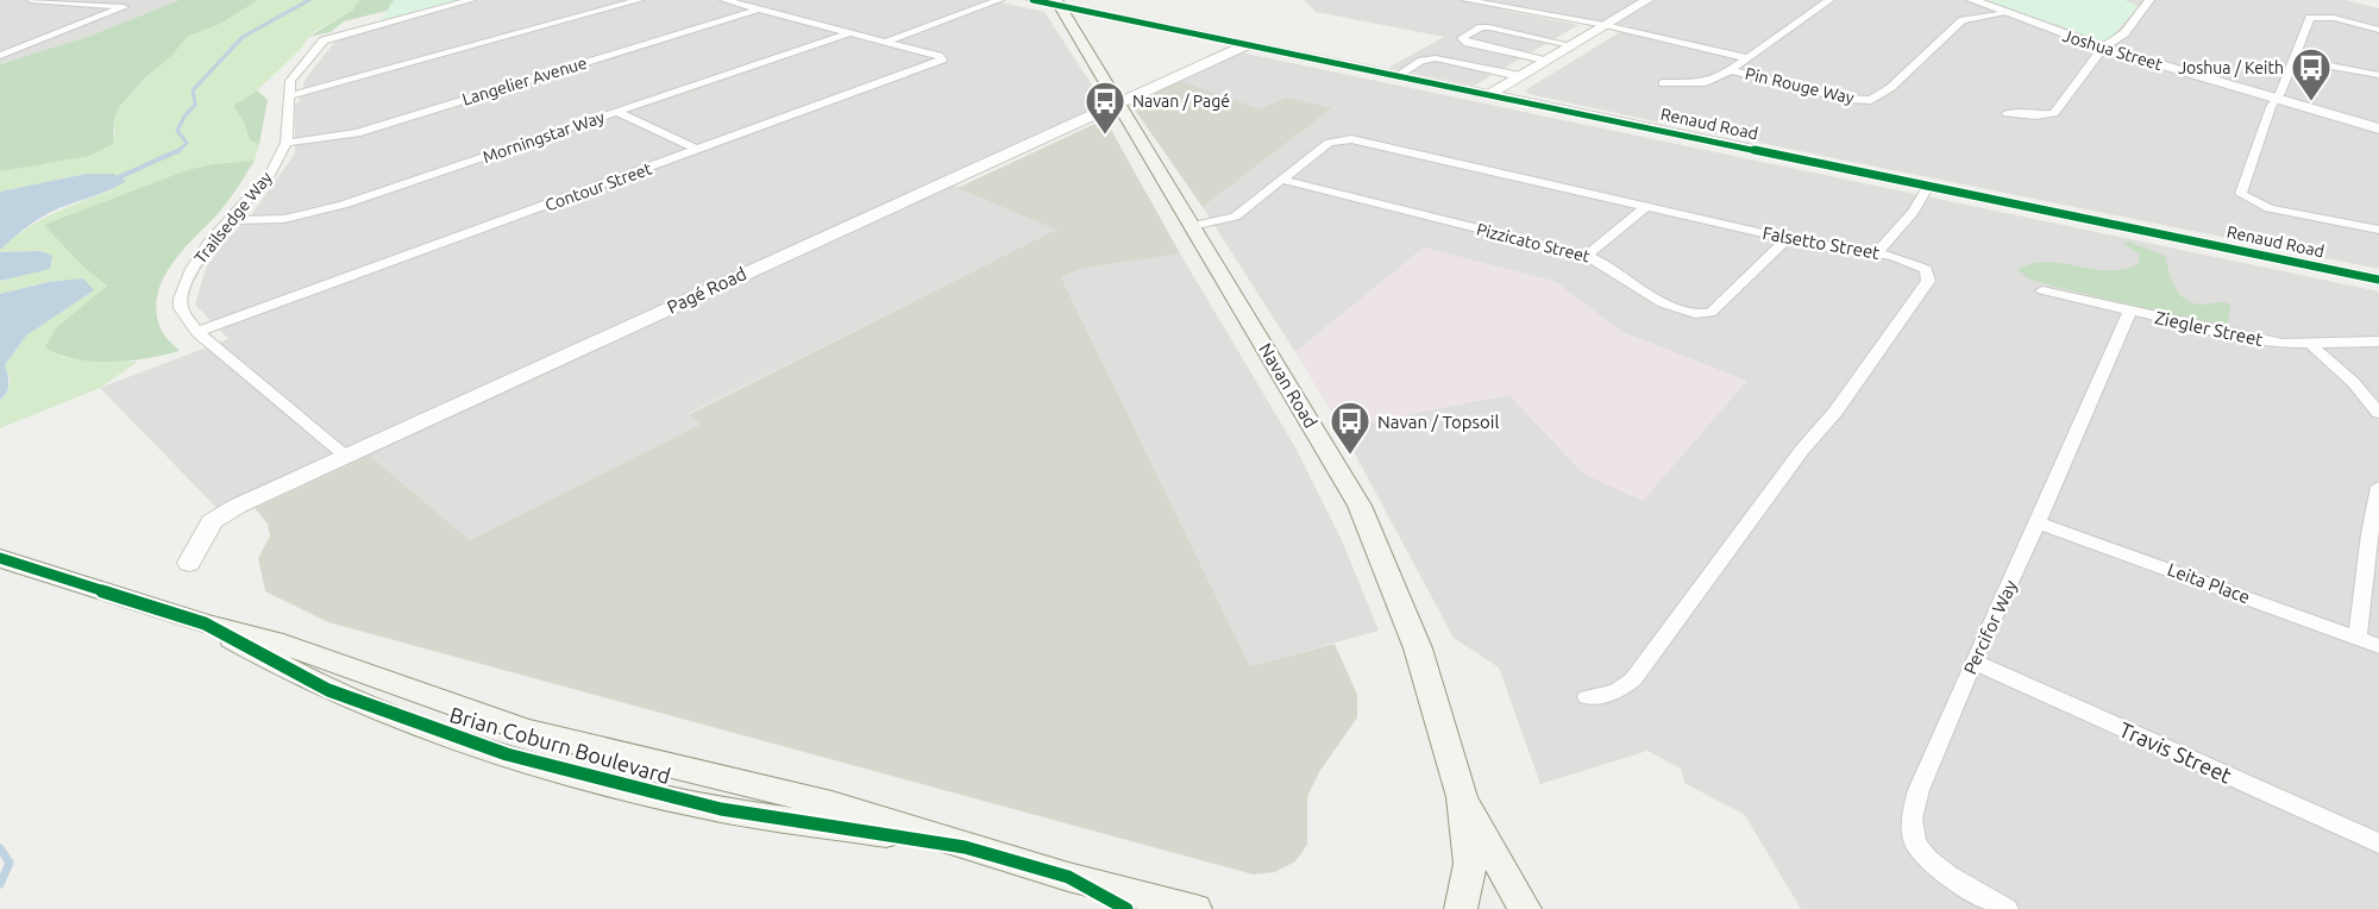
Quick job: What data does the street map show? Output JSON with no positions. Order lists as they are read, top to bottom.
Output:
{
  "streets": {
    "main road": ["Navan Road", "Brian Coburn Boulevard"],
    "street": [
      "Joshua Street",
      "Langelier Avenue",
      "Pin Rouge Way",
      "Renaud Road",
      "Morningstar Way",
      "Contour Street",
      "Trailsedge Way",
      "Pizzicato Street",
      "Falsetto Street",
      "Pagé Road",
      "Ziegler Street",
      "Leita Place",
      "Percifor Way",
      "Travis Street"
    ]
  },
  "crossings": [
    ["Joshua Street", "Pin Rouge Way"],
    ["Langelier Avenue", "Trailsedge Way"],
    ["Renaud Road", "Pagé Road"],
    ["Renaud Road", "Navan Road"],
    ["Morningstar Way", "Trailsedge Way"],
    ["Contour Street", "Trailsedge Way"],
    ["Trailsedge Way", "Pagé Road"],
    ["Pizzicato Street", "Falsetto Street"],
    ["Falsetto Street", "Navan Road"],
    ["Pagé Road", "Navan Road"],
    ["Ziegler Street", "Percifor Way"],
    ["Leita Place", "Percifor Way"],
    ["Percifor Way", "Travis Street"]
  ],
  "places": {
    "bus stop": ["Joshua / Keith", "Navan / Pagé", "Navan / Topsoil"]
  }
}
